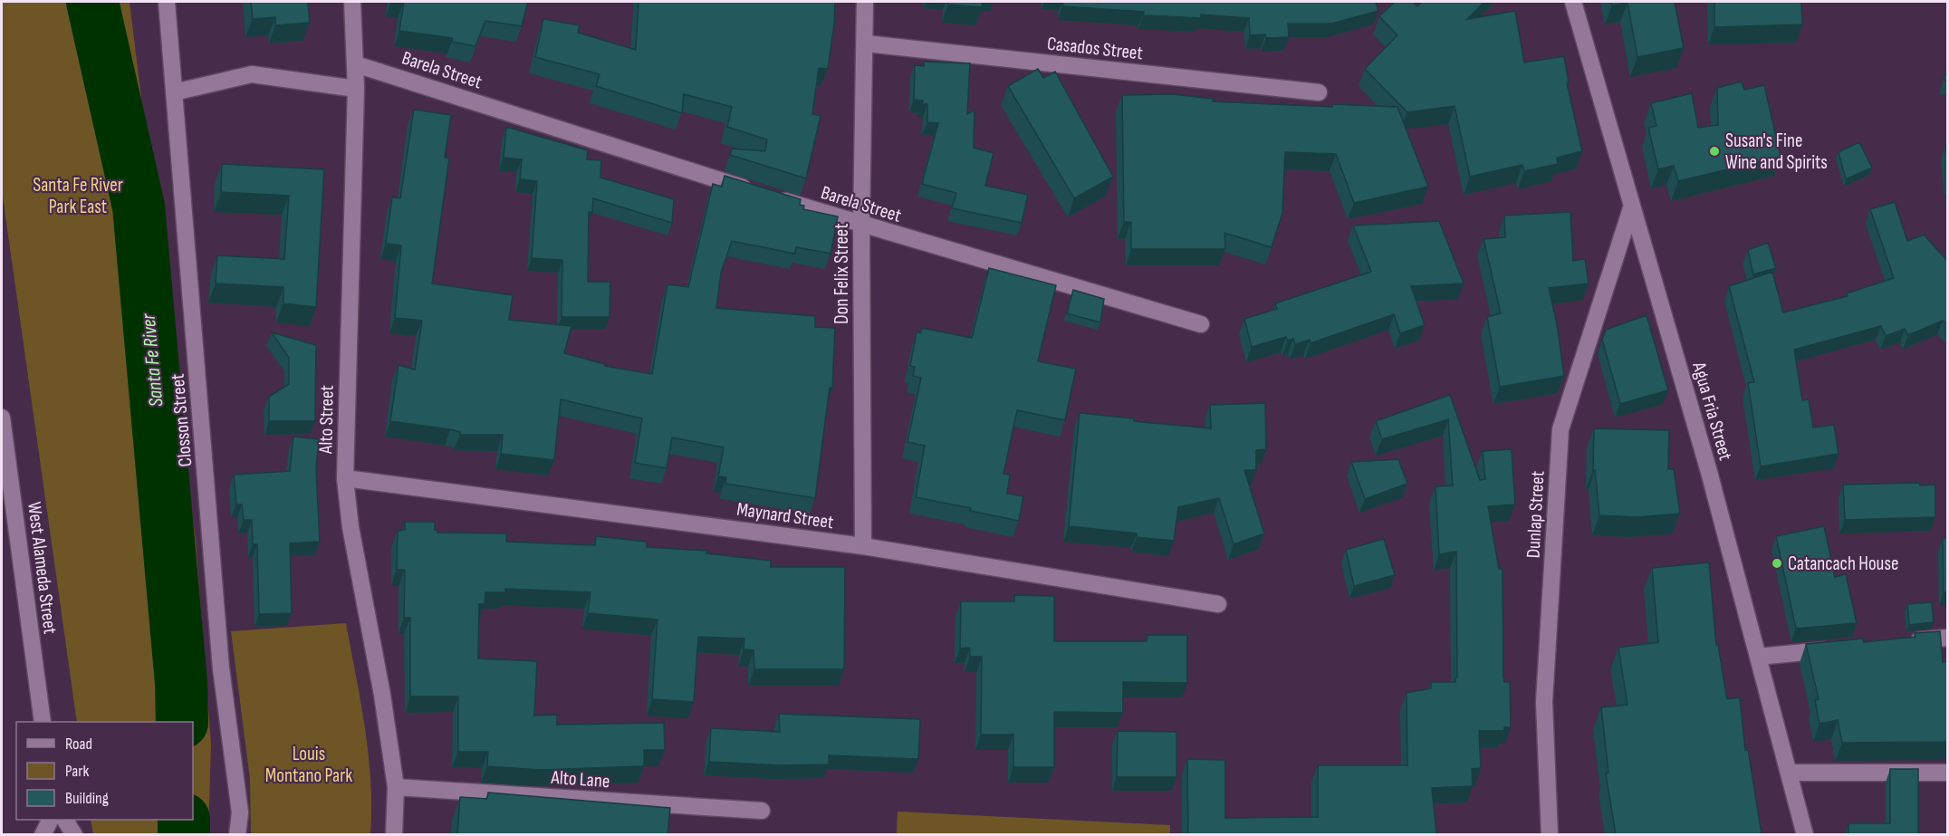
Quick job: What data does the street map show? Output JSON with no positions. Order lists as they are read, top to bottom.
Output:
{
  "streets": {
    "street": [
      "Casados Street",
      "Barela Street",
      "Don Felix Street",
      "Agua Fria Street",
      "Alto Street",
      "Closson Street",
      "Dunlap Street",
      "Maynard Street",
      "West Alameda Street",
      "Alto Lane"
    ]
  },
  "crossings": [
    ["Casados Street", "Don Felix Street"],
    ["Barela Street", "Don Felix Street"],
    ["Barela Street", "Alto Street"],
    ["Don Felix Street", "Maynard Street"],
    ["Agua Fria Street", "Dunlap Street"],
    ["Alto Street", "Maynard Street"],
    ["Alto Street", "Alto Lane"]
  ],
  "water": ["Santa Fe River"],
  "parks": ["Santa Fe River Park East", "Louis Montano Park"],
  "places": ["Susan's Fine Wine and Spirits", "Catancach House"],
  "legend": ["Road", "Park", "Building"]
}
